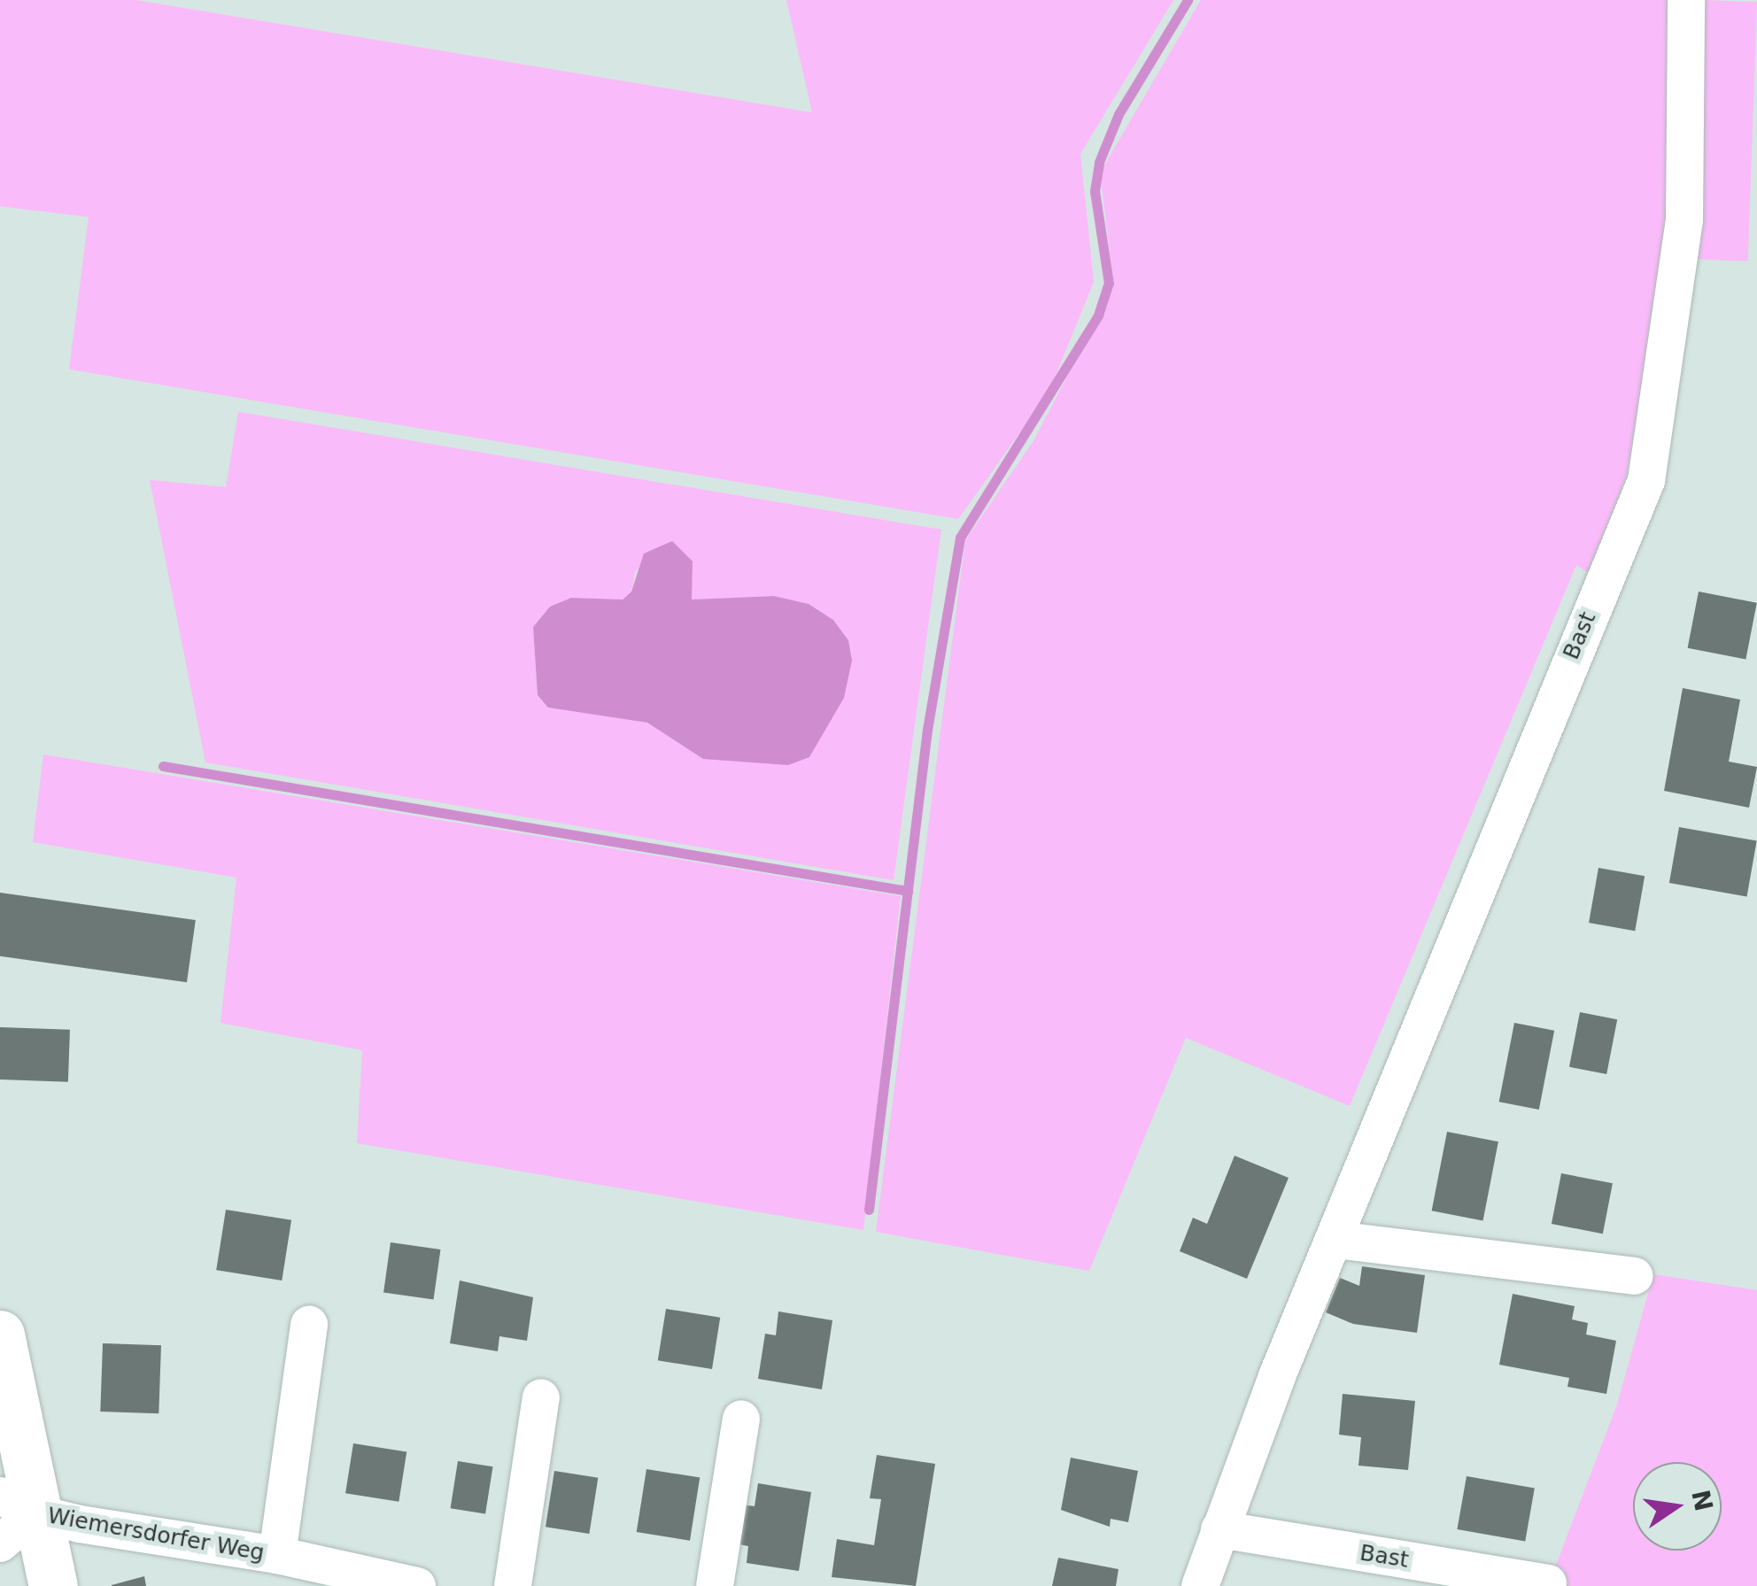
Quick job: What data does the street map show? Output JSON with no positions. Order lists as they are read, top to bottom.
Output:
{
  "streets": {
    "street": ["Bast", "Wiemersdorfer Weg"]
  },
  "north": "right"
}
